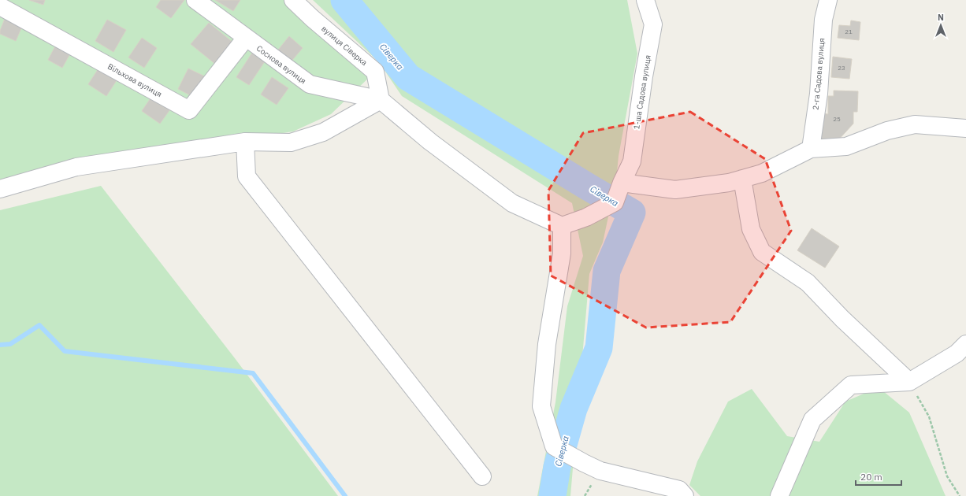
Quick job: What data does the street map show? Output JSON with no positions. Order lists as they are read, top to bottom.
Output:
{
  "streets": {
    "street": [
      "вулиця Сіверка",
      "Соснова вулиця",
      "2-га Садова вулиця",
      "Вільхова вулиця",
      "1-ша Садова вулиця"
    ]
  },
  "crossings": [
    ["вулиця Сіверка", "Соснова вулиця"],
    ["Соснова вулиця", "Вільхова вулиця"]
  ],
  "water": ["Сіверка"],
  "house_numbers": ["21", "23", "25"],
  "scale_bar": "20 m",
  "north": "top"
}
